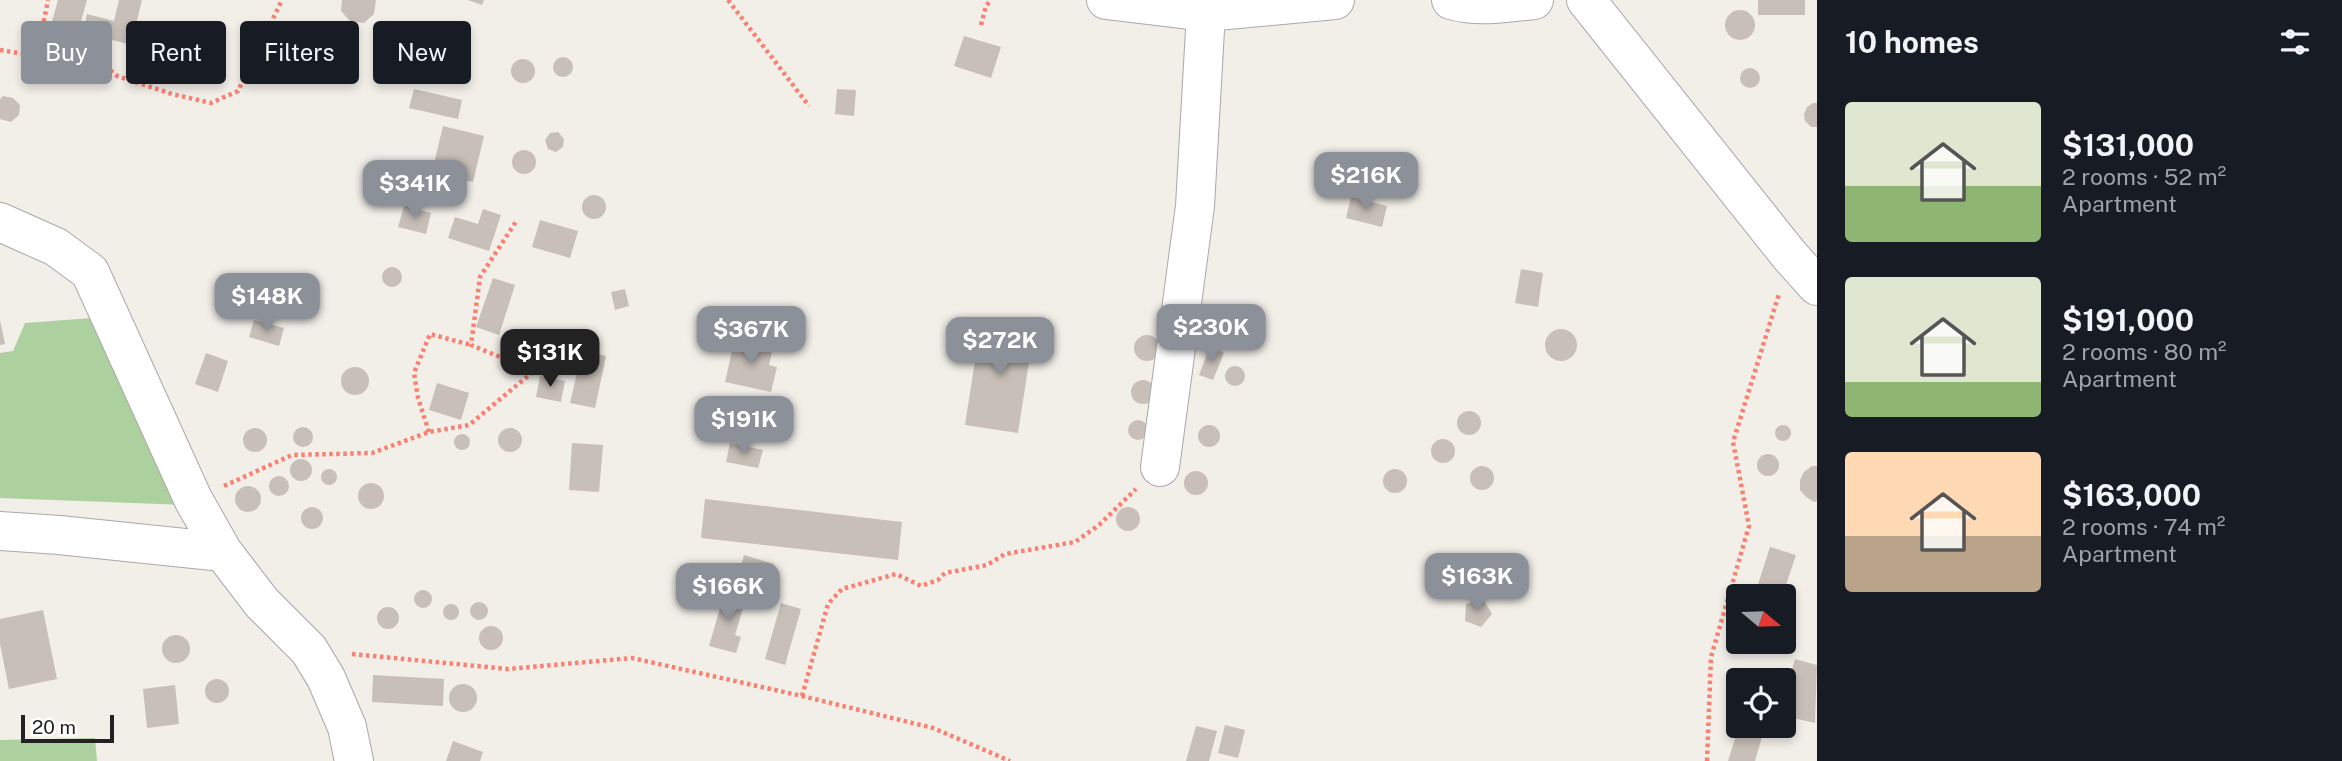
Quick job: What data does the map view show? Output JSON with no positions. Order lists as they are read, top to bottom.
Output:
{
  "scale_bar": "20 m",
  "north": "right",
  "page": {
    "heading": "10 homes",
    "chip": [
      "Buy",
      "Rent",
      "Filters",
      "New"
    ],
    "list": [
      {
        "name": "$131,000",
        "note": "2 rooms · 52 m² · Apartment"
      },
      {
        "name": "$191,000",
        "note": "2 rooms · 80 m² · Apartment"
      },
      {
        "name": "$163,000",
        "note": "2 rooms · 74 m² · Apartment"
      }
    ],
    "price": [
      "$216K",
      "$341K",
      "$148K",
      "$230K",
      "$367K",
      "$272K",
      "$131K",
      "$191K",
      "$163K",
      "$166K"
    ],
    "scale": "20 m"
  }
}
